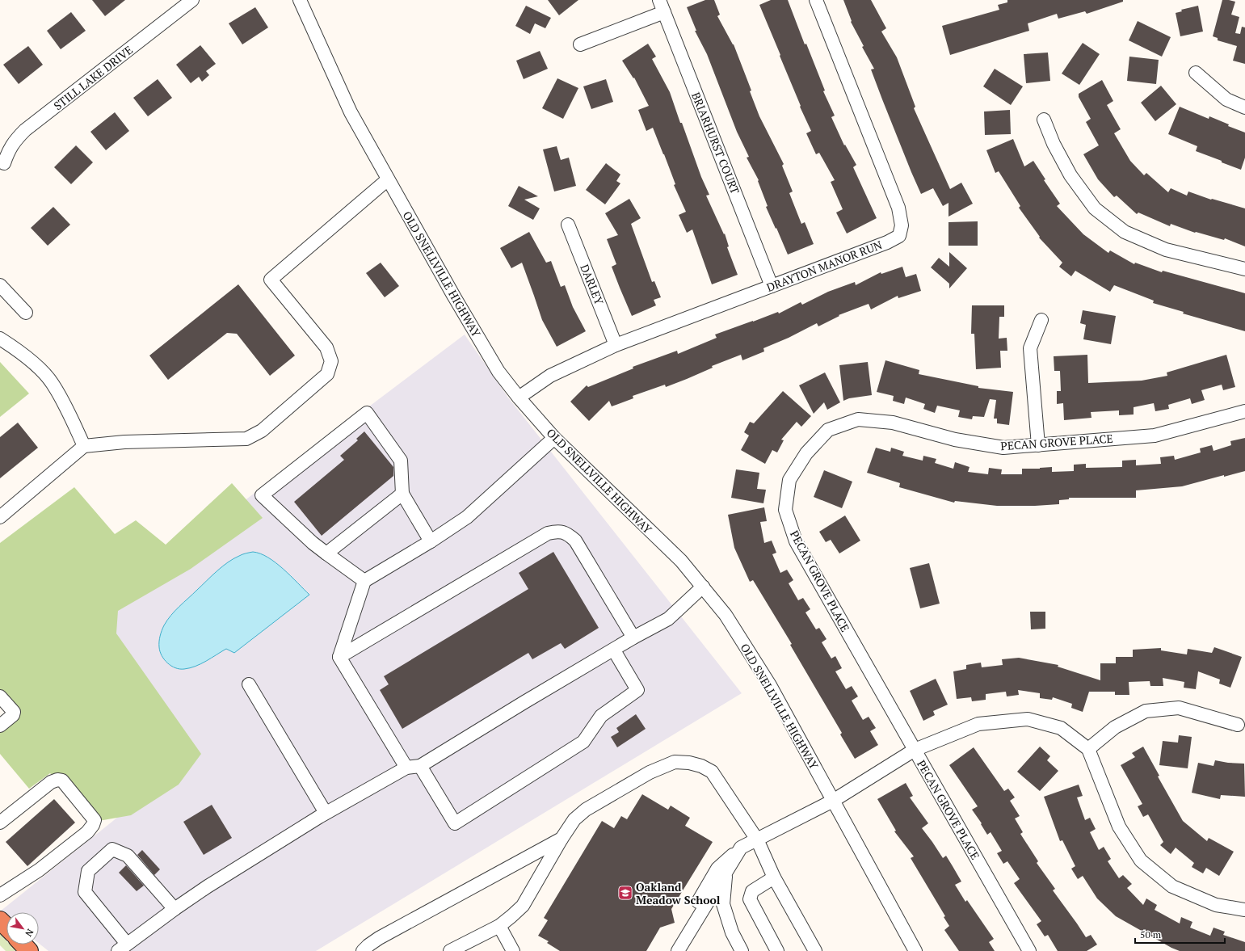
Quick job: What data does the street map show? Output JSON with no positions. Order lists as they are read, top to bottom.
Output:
{
  "streets": {
    "street": [
      "STILL LAKE DRIVE",
      "BRIARHURST COURT",
      "DRAYTON MANOR RUN",
      "OLD SNELLVILLE HIGHWAY",
      "DARLEY",
      "PECAN GROVE PLACE"
    ]
  },
  "crossings": [
    ["BRIARHURST COURT", "DRAYTON MANOR RUN"],
    ["DRAYTON MANOR RUN", "OLD SNELLVILLE HIGHWAY"],
    ["DRAYTON MANOR RUN", "DARLEY"]
  ],
  "places": {
    "school or university": ["Oakland Meadow School"]
  },
  "scale_bar": "50 m",
  "north": "bottom right"
}
